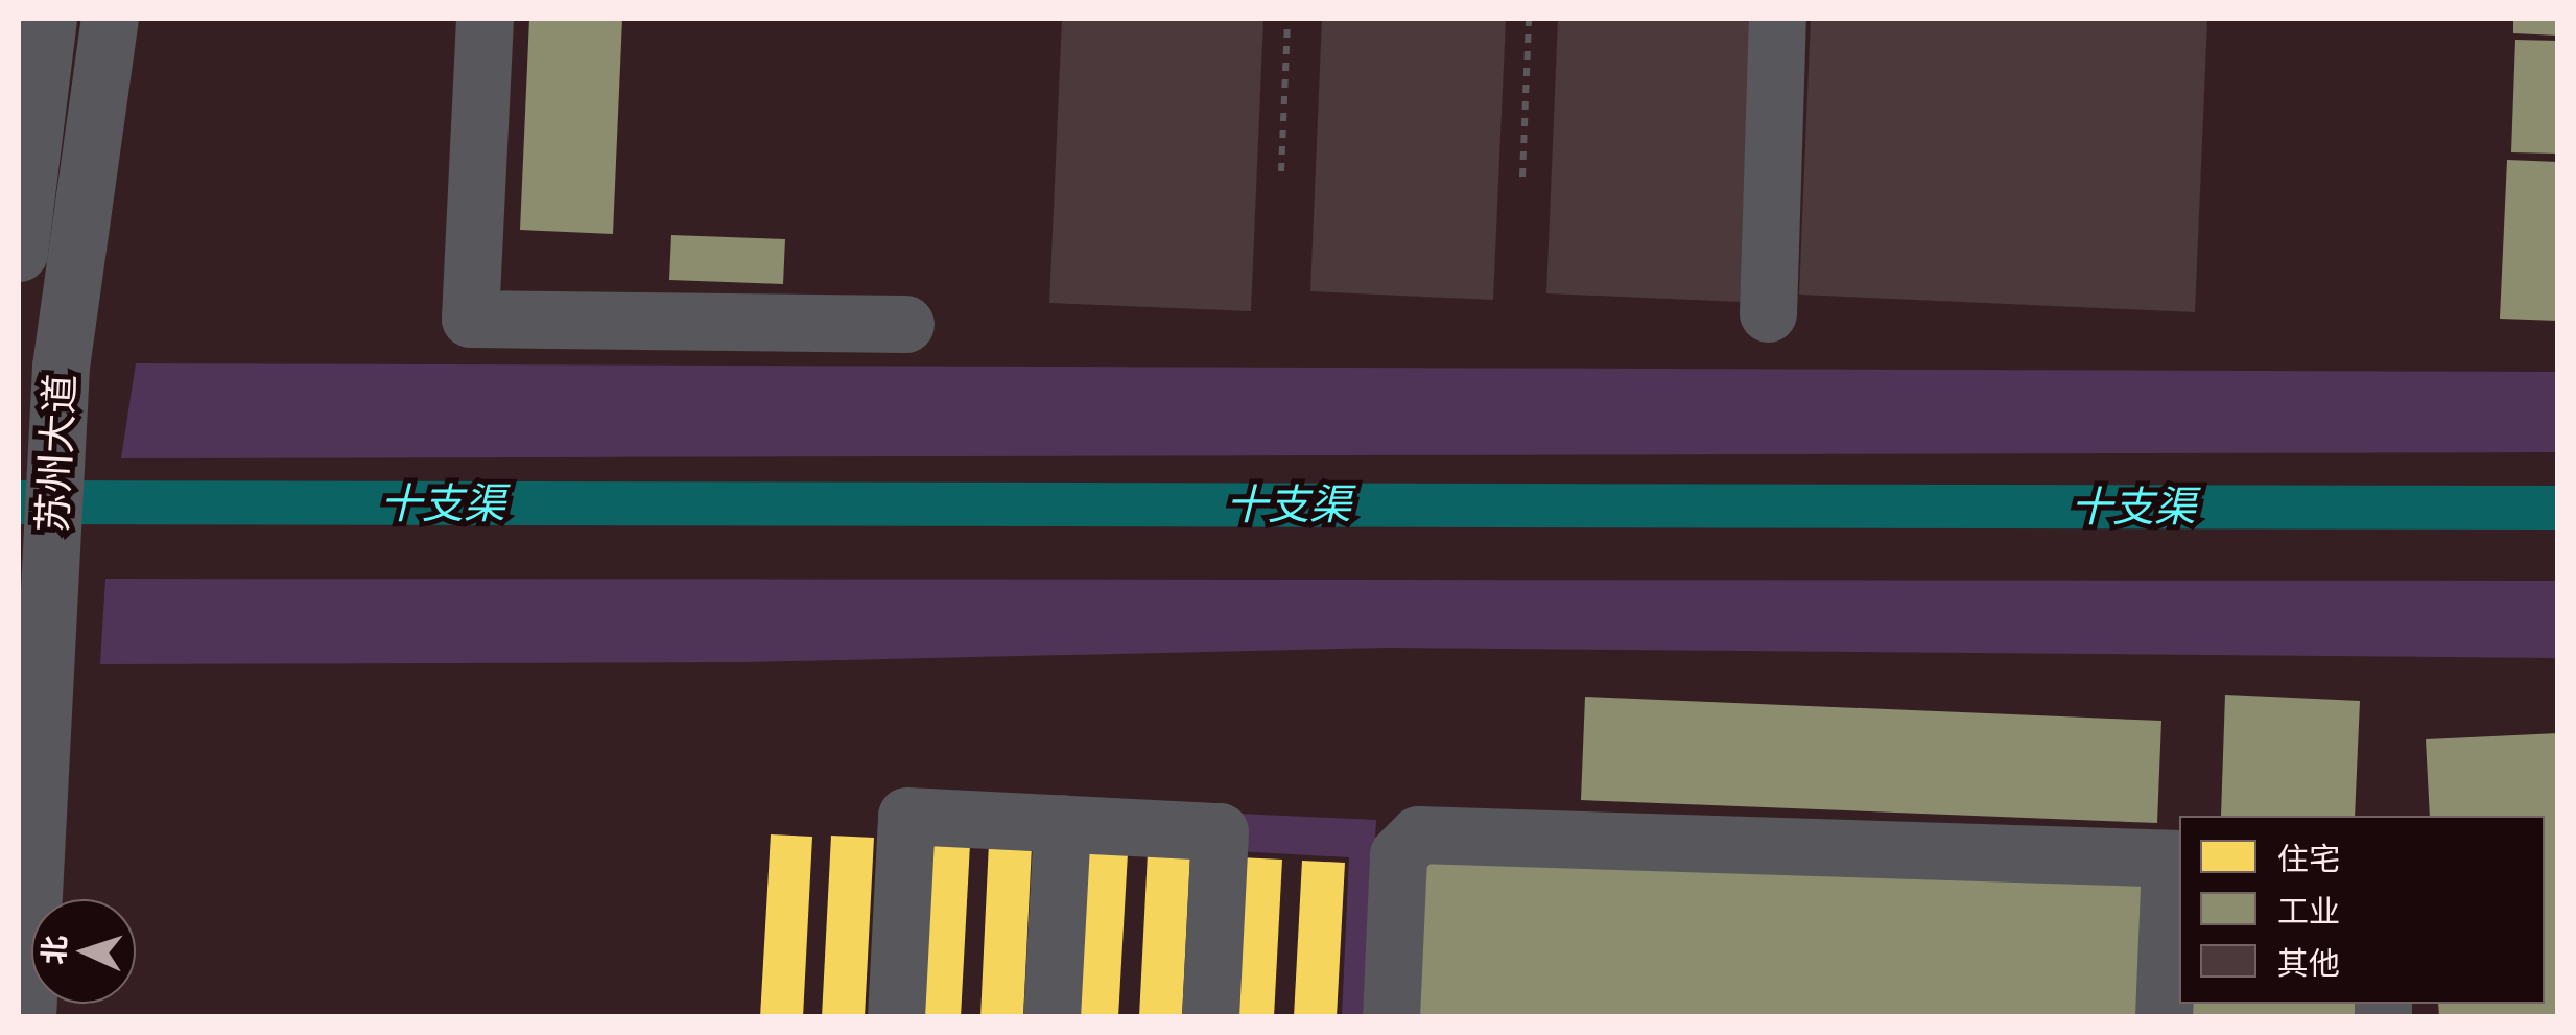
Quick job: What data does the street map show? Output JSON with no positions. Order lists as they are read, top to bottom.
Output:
{
  "streets": {
    "street": ["苏州大道"]
  },
  "water": ["十支渠"],
  "legend": ["住宅", "工业", "其他"],
  "north": "left"
}
